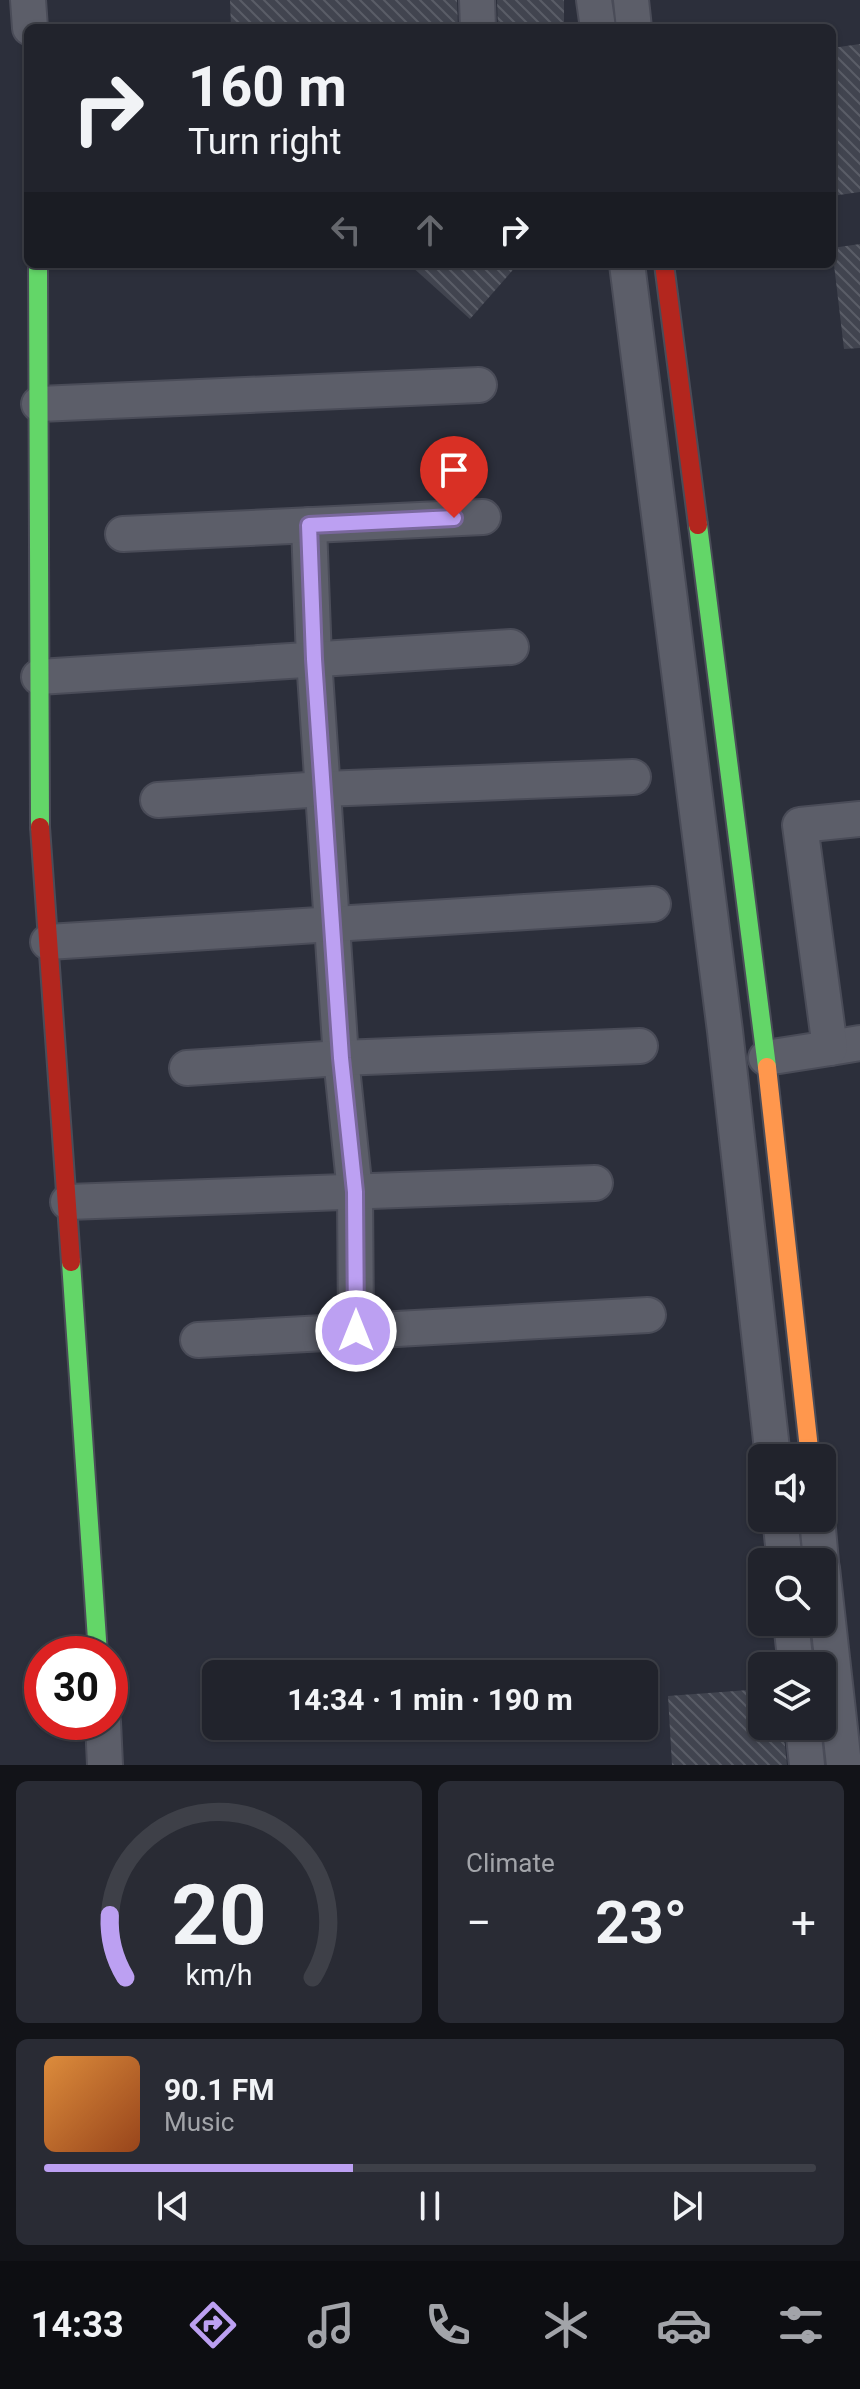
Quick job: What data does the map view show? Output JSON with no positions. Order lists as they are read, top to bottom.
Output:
{
  "page": {
    "turn": ["160 m", "Turn right"],
    "limit": "30",
    "trip": "14:34 · 1 min · 190 m",
    "tile": "Climate",
    "heat": ["−", "23°", "+"],
    "song": ["90.1 FM", "Music"],
    "tabs": "14:33",
    "gauge": ["20", "km/h"]
  }
}
